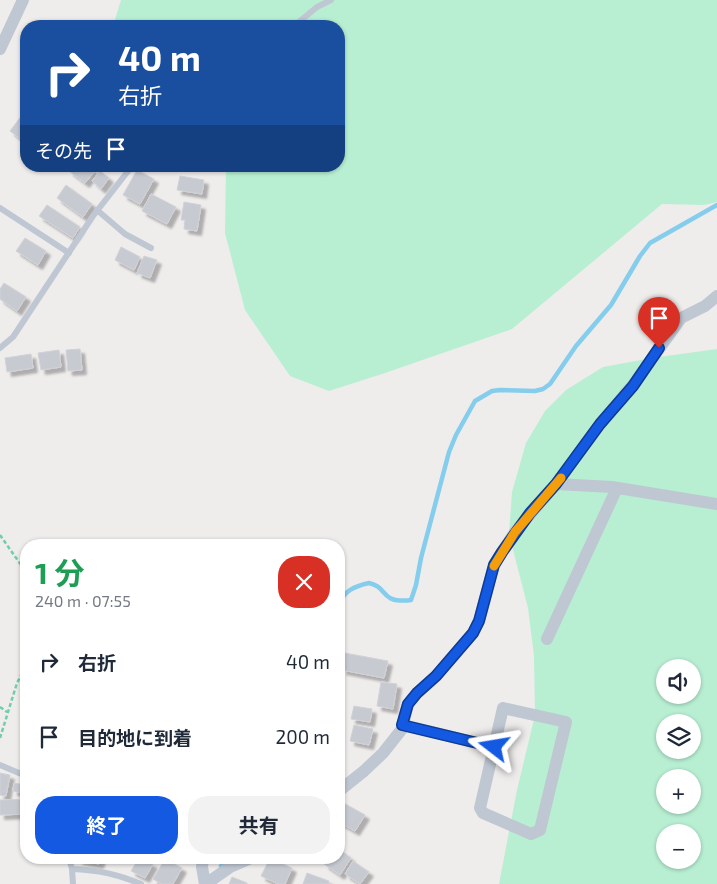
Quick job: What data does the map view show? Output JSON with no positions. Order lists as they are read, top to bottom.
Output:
{
  "page": {
    "turn": ["40 m", "右折"],
    "then": "その先",
    "heading": ["1 分", "240 m · 07:55"],
    "list": [
      {
        "name": "右折",
        "value": "40 m"
      },
      {
        "name": "目的地に到着",
        "value": "200 m"
      }
    ],
    "map_buttons": ["+", "−"],
    "buttons": ["終了", "共有"]
  }
}
